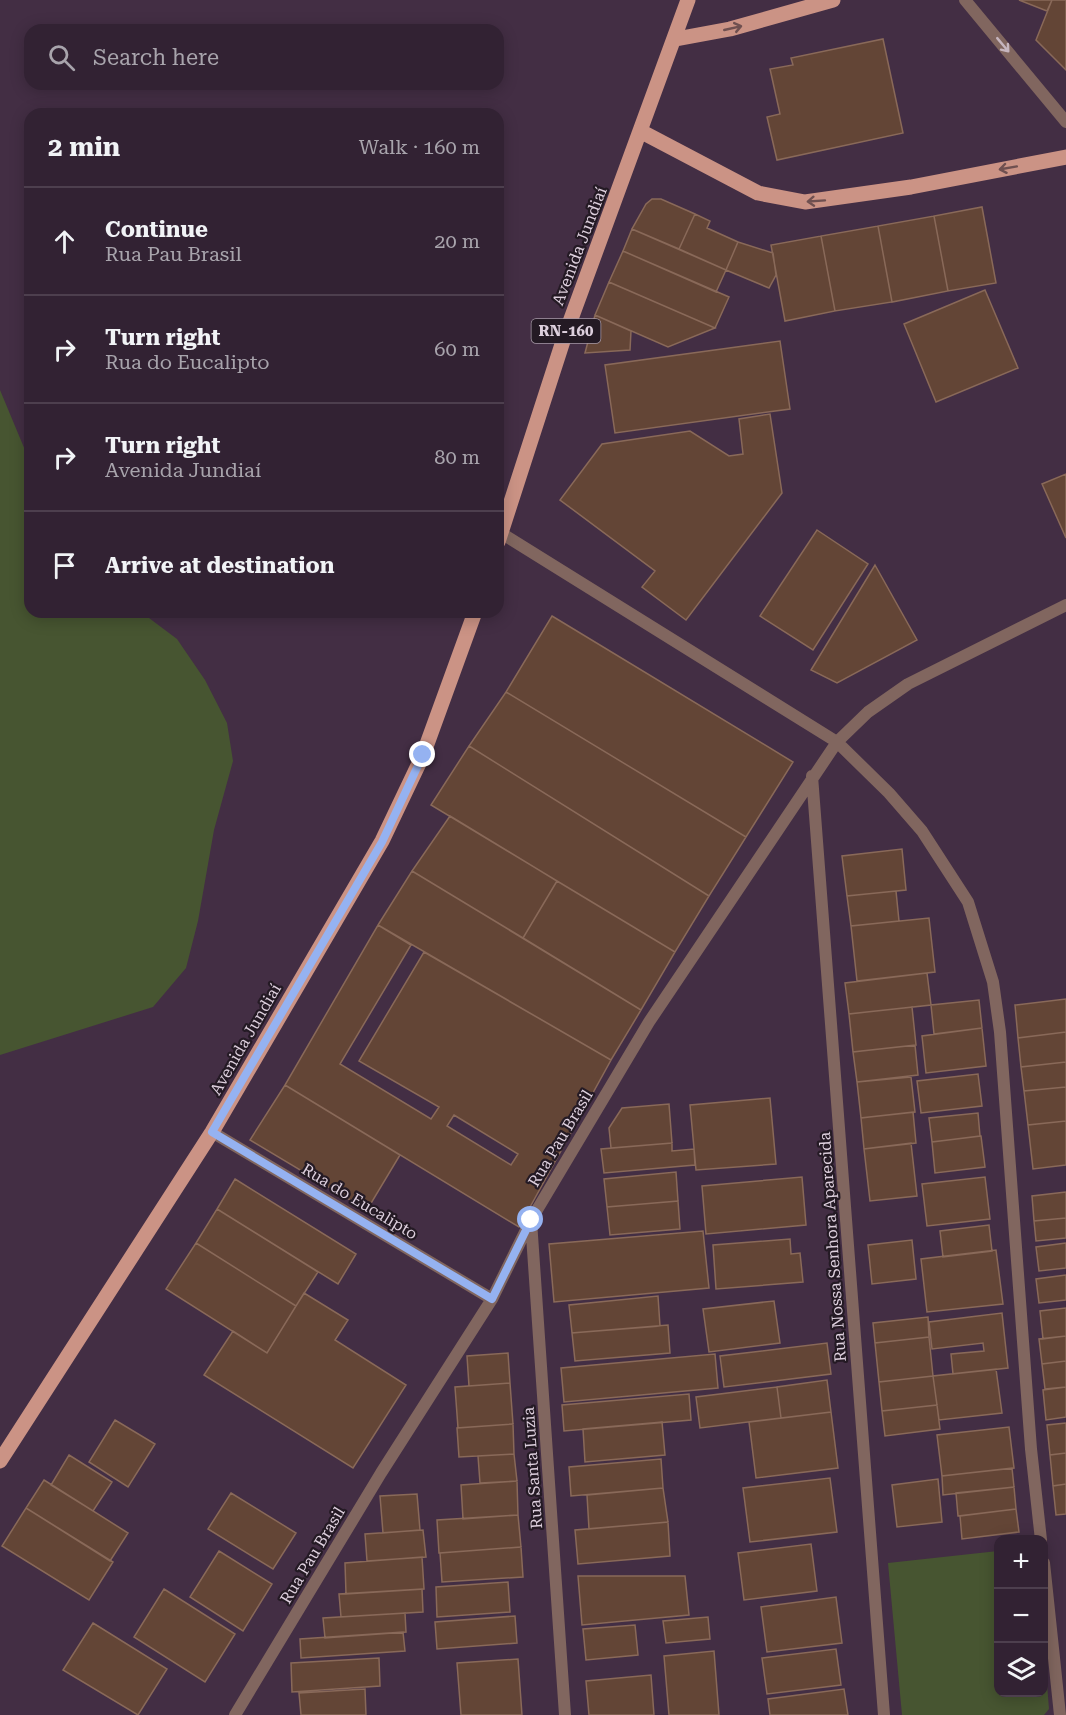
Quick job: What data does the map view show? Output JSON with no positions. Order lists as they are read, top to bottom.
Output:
{
  "streets": {
    "main road": ["Avenida Jundiaí", "RN-160"],
    "street": [
      "Rua Pau Brasil",
      "Rua do Eucalipto",
      "Rua Nossa Senhora Aparecida",
      "Rua Santa Luzia"
    ]
  },
  "crossings": [
    ["Avenida Jundiaí", "Rua do Eucalipto"],
    ["Rua Pau Brasil", "Rua do Eucalipto"],
    ["Rua Pau Brasil", "Rua Nossa Senhora Aparecida"],
    ["Rua Pau Brasil", "Rua Santa Luzia"]
  ],
  "page": {
    "search": "Search here",
    "heading": ["2 min", "Walk · 160 m"],
    "list": [
      ["Continue", "Rua Pau Brasil", "20 m"],
      ["Turn right", "Rua do Eucalipto", "60 m"],
      ["Turn right", "Avenida Jundiaí", "80 m"],
      "Arrive at destination"
    ],
    "map_buttons": ["+", "−"]
  }
}
